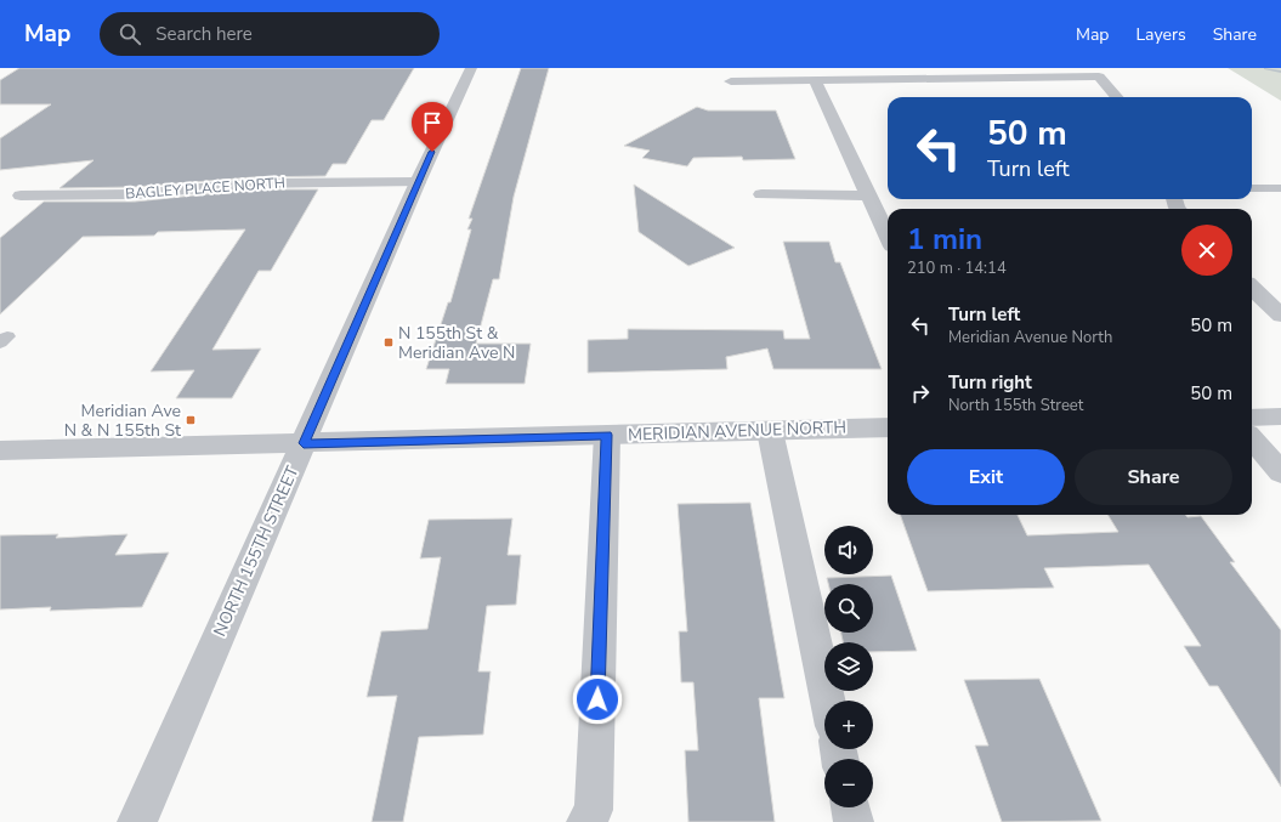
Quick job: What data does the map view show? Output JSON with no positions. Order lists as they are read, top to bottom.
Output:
{
  "streets": {
    "street": ["BAGLEY PLACE NORTH", "MERIDIAN AVENUE NORTH", "NORTH 155TH STREET"]
  },
  "crossings": [
    ["BAGLEY PLACE NORTH", "NORTH 155TH STREET"],
    ["MERIDIAN AVENUE NORTH", "NORTH 155TH STREET"]
  ],
  "places": {
    "transit": ["N 155th St & Meridian Ave N", "Meridian Ave N & N 155th St"]
  },
  "page": {
    "header": "Map",
    "search": "Search here",
    "nav": ["Map", "Layers", "Share"],
    "turn": ["50 m", "Turn left"],
    "heading": ["1 min", "210 m · 14:14"],
    "list": [
      {
        "name": "Turn left",
        "note": "Meridian Avenue North",
        "value": "50 m"
      },
      {
        "name": "Turn right",
        "note": "North 155th Street",
        "value": "50 m"
      }
    ],
    "buttons": ["Exit", "Share"],
    "map_buttons": ["+", "−"]
  }
}
